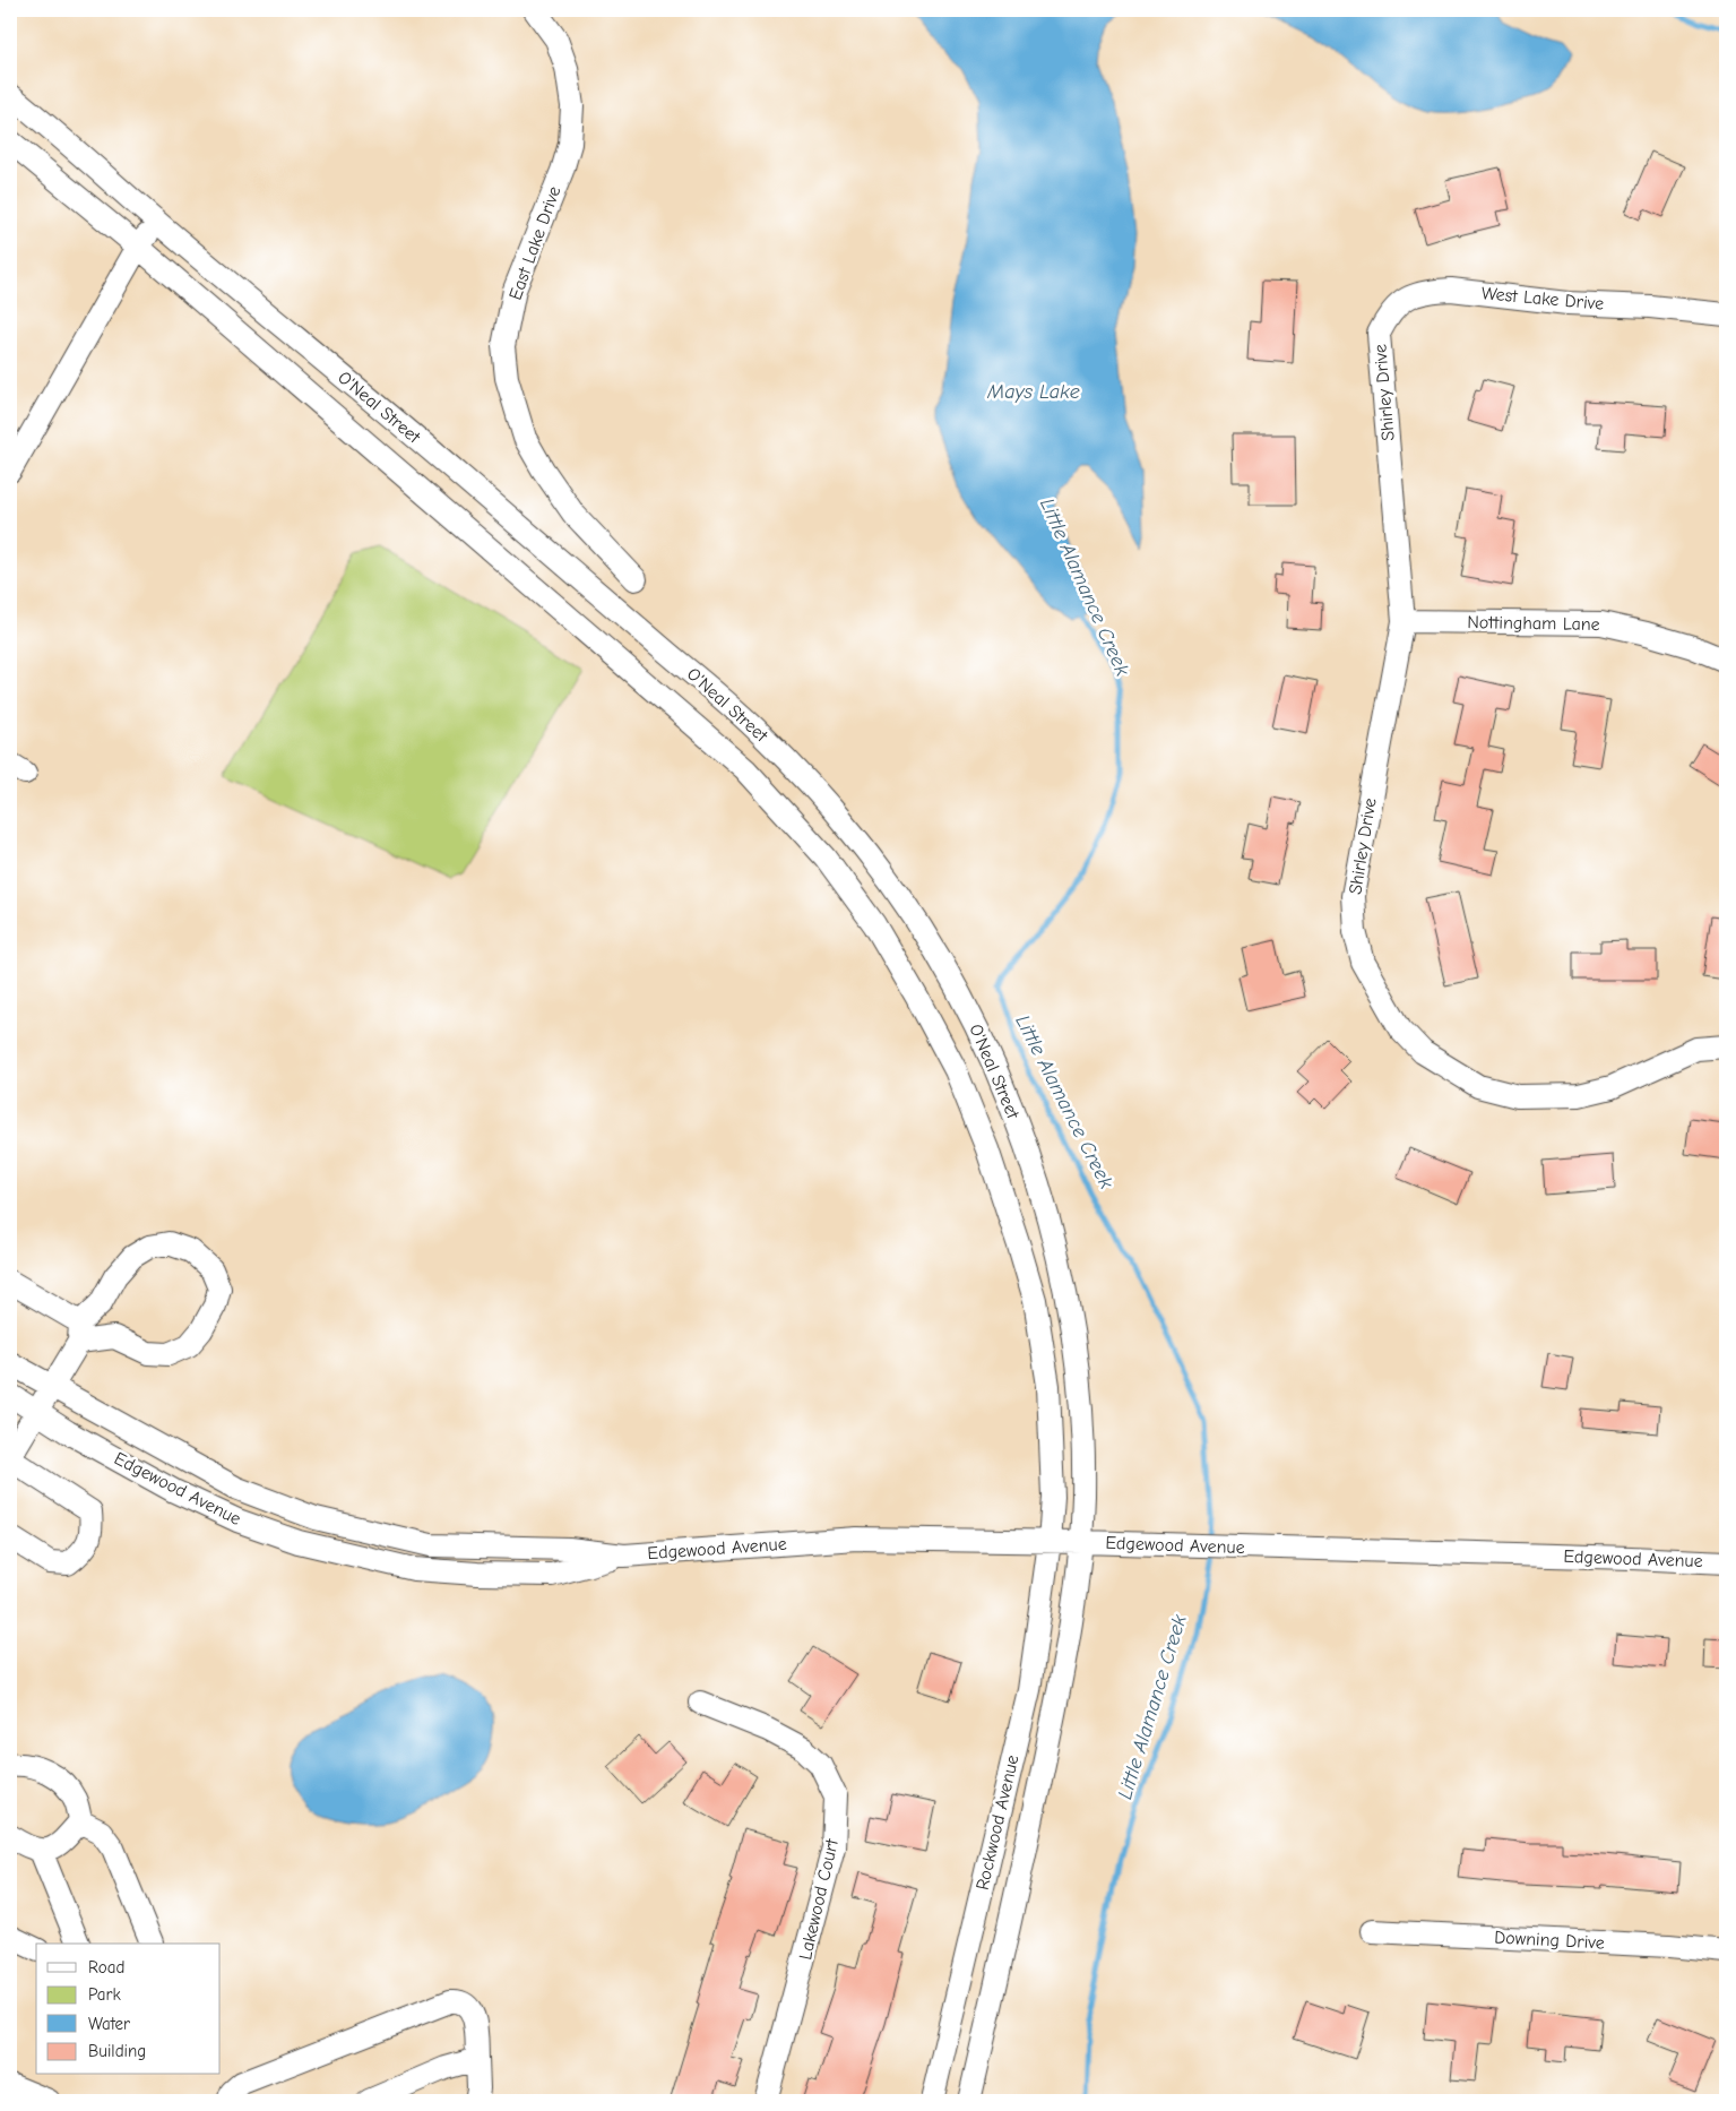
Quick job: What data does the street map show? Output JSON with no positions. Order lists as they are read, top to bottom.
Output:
{
  "streets": {
    "street": [
      "East Lake Drive",
      "West Lake Drive",
      "Shirley Drive",
      "O'Neal Street",
      "Nottingham Lane",
      "Edgewood Avenue",
      "Rockwood Avenue",
      "Lakewood Court",
      "Downing Drive"
    ]
  },
  "crossings": [
    ["West Lake Drive", "Shirley Drive"],
    ["Shirley Drive", "Nottingham Lane"],
    ["O'Neal Street", "Edgewood Avenue"],
    ["O'Neal Street", "Rockwood Avenue"],
    ["Edgewood Avenue", "Rockwood Avenue"]
  ],
  "water": ["Mays Lake", "Little Alamance Creek"],
  "legend": [
    "Road",
    "Park",
    "Water",
    "Building"
  ]
}
